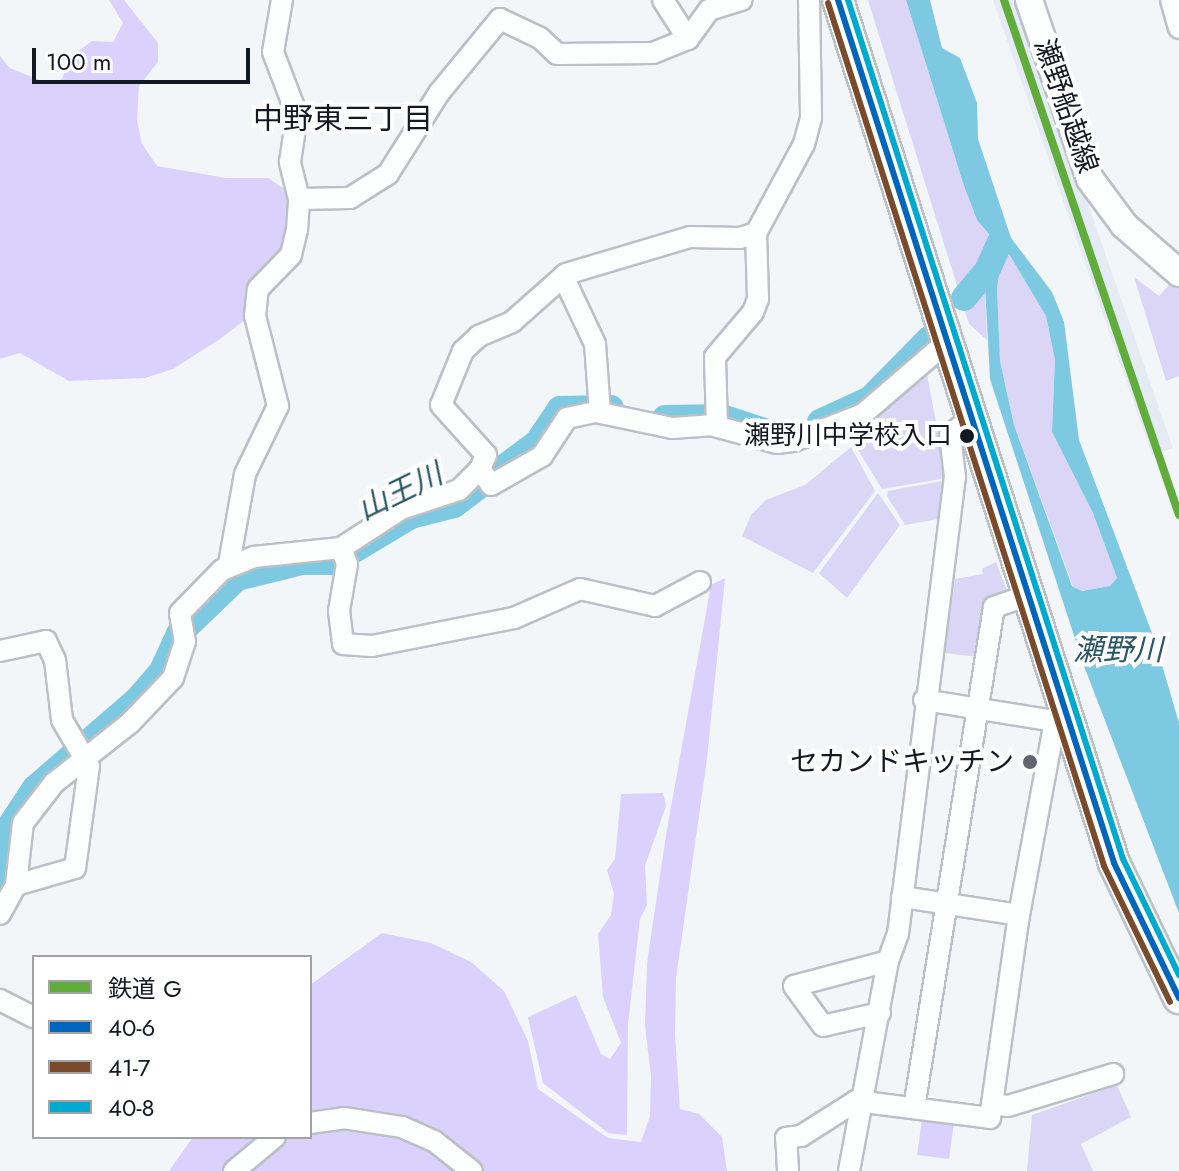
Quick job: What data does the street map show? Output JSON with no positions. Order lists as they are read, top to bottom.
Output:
{
  "streets": {
    "main road": ["瀬野船越線"]
  },
  "districts": ["中野東三丁目"],
  "water": ["山王川", "瀬野川"],
  "places": ["瀬野川中学校入口", "セカンドキッチン"],
  "lines": [
    "rail line G",
    "transit line 40-6",
    "transit line 40-8",
    "transit line 41-7"
  ],
  "legend": [
    "鉄道 G",
    "40-6",
    "41-7",
    "40-8"
  ],
  "scale_bar": "100 m"
}
